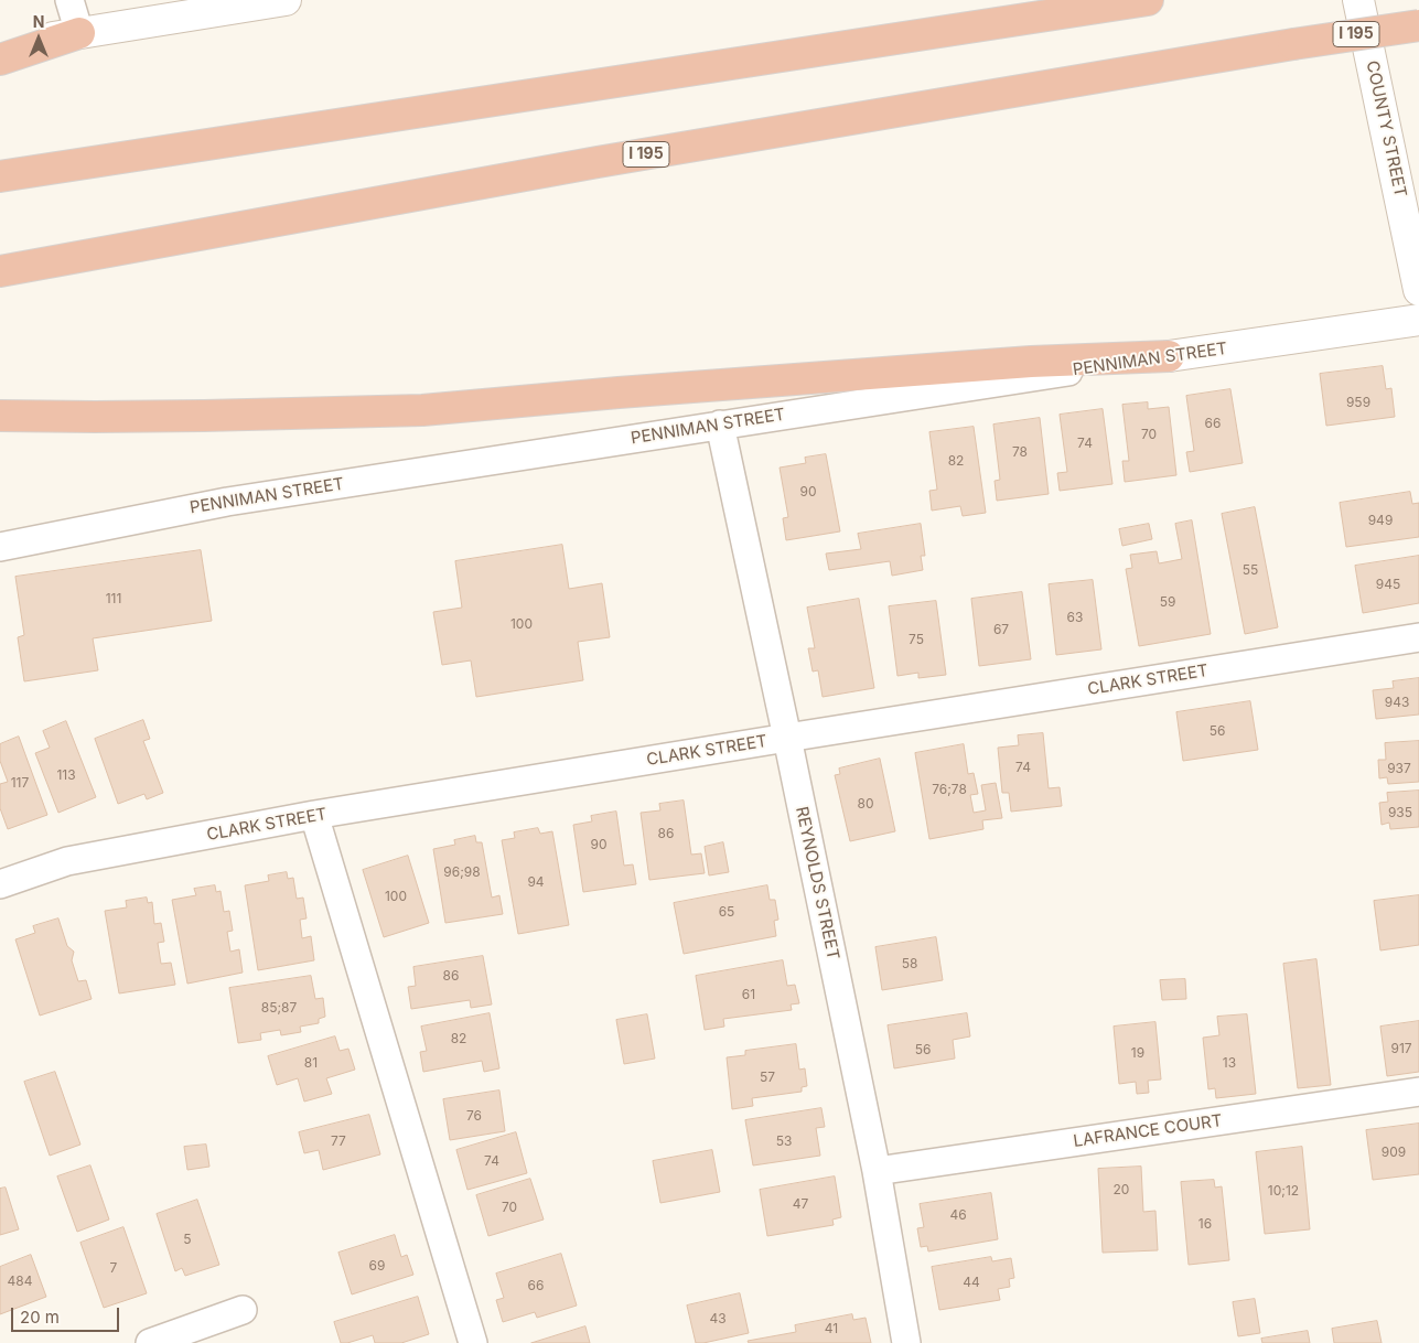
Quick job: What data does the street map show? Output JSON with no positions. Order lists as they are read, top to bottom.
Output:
{
  "streets": {
    "highway": ["I 195"],
    "main road": ["COUNTY STREET", "PENNIMAN STREET"],
    "street": ["CLARK STREET", "REYNOLDS STREET", "LAFRANCE COURT"]
  },
  "crossings": [
    ["PENNIMAN STREET", "REYNOLDS STREET"],
    ["CLARK STREET", "REYNOLDS STREET"],
    ["REYNOLDS STREET", "LAFRANCE COURT"]
  ],
  "house_numbers": [
    "959",
    "66",
    "70",
    "74",
    "78",
    "82",
    "90",
    "949",
    "55",
    "945",
    "111",
    "59",
    "63",
    "100",
    "67",
    "75",
    "943",
    "56",
    "74",
    "937",
    "113",
    "117",
    "76;78",
    "80",
    "935",
    "86",
    "90",
    "96;98",
    "94",
    "100",
    "65",
    "58",
    "86",
    "61",
    "85;87",
    "82",
    "917",
    "56",
    "19",
    "81",
    "13",
    "57",
    "76",
    "77",
    "53",
    "909",
    "74",
    "20",
    "10;12",
    "47",
    "70",
    "46",
    "16",
    "5",
    "69",
    "7",
    "484",
    "44",
    "66",
    "43",
    "41"
  ],
  "scale_bar": "20 m",
  "north": "top"
}
